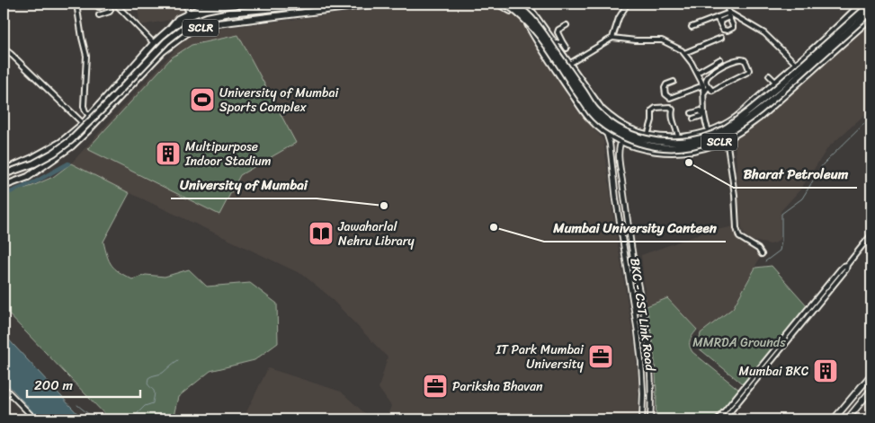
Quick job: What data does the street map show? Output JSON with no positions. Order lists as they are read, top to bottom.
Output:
{
  "streets": {
    "highway": ["SCLR"],
    "street": ["BKC - CST Link Road"]
  },
  "crossings": [
    ["SCLR", "BKC - CST Link Road"]
  ],
  "parks": ["MMRDA Grounds"],
  "places": {
    "sports": ["University of Mumbai Sports Complex"],
    "building": ["Multipurpose Indoor Stadium", "Mumbai BKC"],
    "other": ["Bharat Petroleum", "University of Mumbai", "Mumbai University Canteen"],
    "library": ["Jawaharlal Nehru Library"],
    "office": ["IT Park Mumbai University", "Pariksha Bhavan"]
  },
  "scale_bar": "200 m"
}
